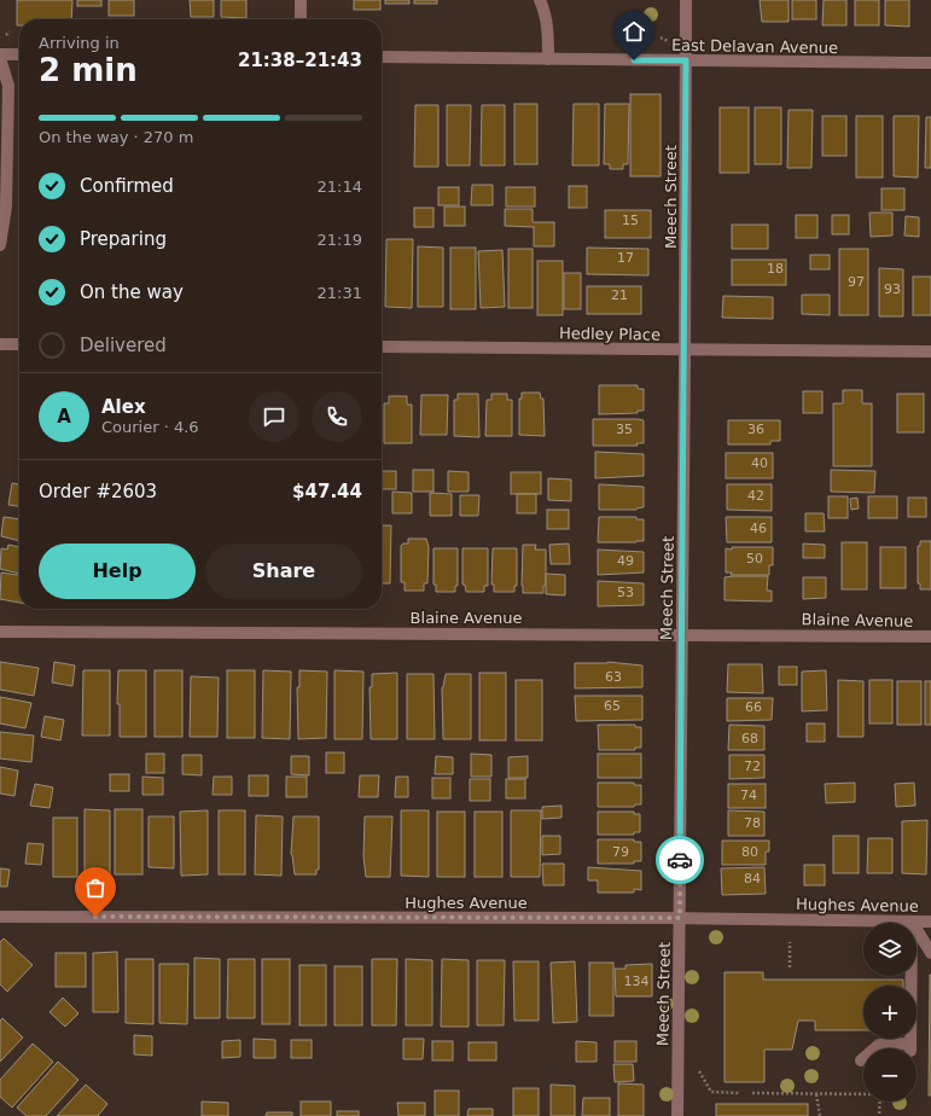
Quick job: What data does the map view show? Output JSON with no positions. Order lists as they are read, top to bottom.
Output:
{
  "streets": {
    "street": [
      "East Delavan Avenue",
      "Meech Street",
      "Hedley Place",
      "Blaine Avenue",
      "Hughes Avenue"
    ]
  },
  "crossings": [
    ["East Delavan Avenue", "Meech Street"],
    ["Meech Street", "Hedley Place"],
    ["Meech Street", "Blaine Avenue"],
    ["Meech Street", "Hughes Avenue"]
  ],
  "house_numbers": [
    "15",
    "17",
    "18",
    "97",
    "93",
    "21",
    "35",
    "36",
    "40",
    "42",
    "46",
    "50",
    "49",
    "53",
    "63",
    "65",
    "66",
    "68",
    "72",
    "74",
    "78",
    "79",
    "80",
    "84",
    "134"
  ],
  "page": {
    "heading": ["2 min", "Arriving in", "21:38–21:43"],
    "panel": [
      "Alex",
      "Courier · 4.6",
      "Order #2603",
      "$47.44"
    ],
    "bar": "On the way · 270 m",
    "list": [
      ["Confirmed", "21:14"],
      ["Preparing", "21:19"],
      ["On the way", "21:31"],
      "Delivered"
    ],
    "round": "A",
    "buttons": ["Help", "Share"],
    "map_buttons": ["+", "−"]
  }
}
